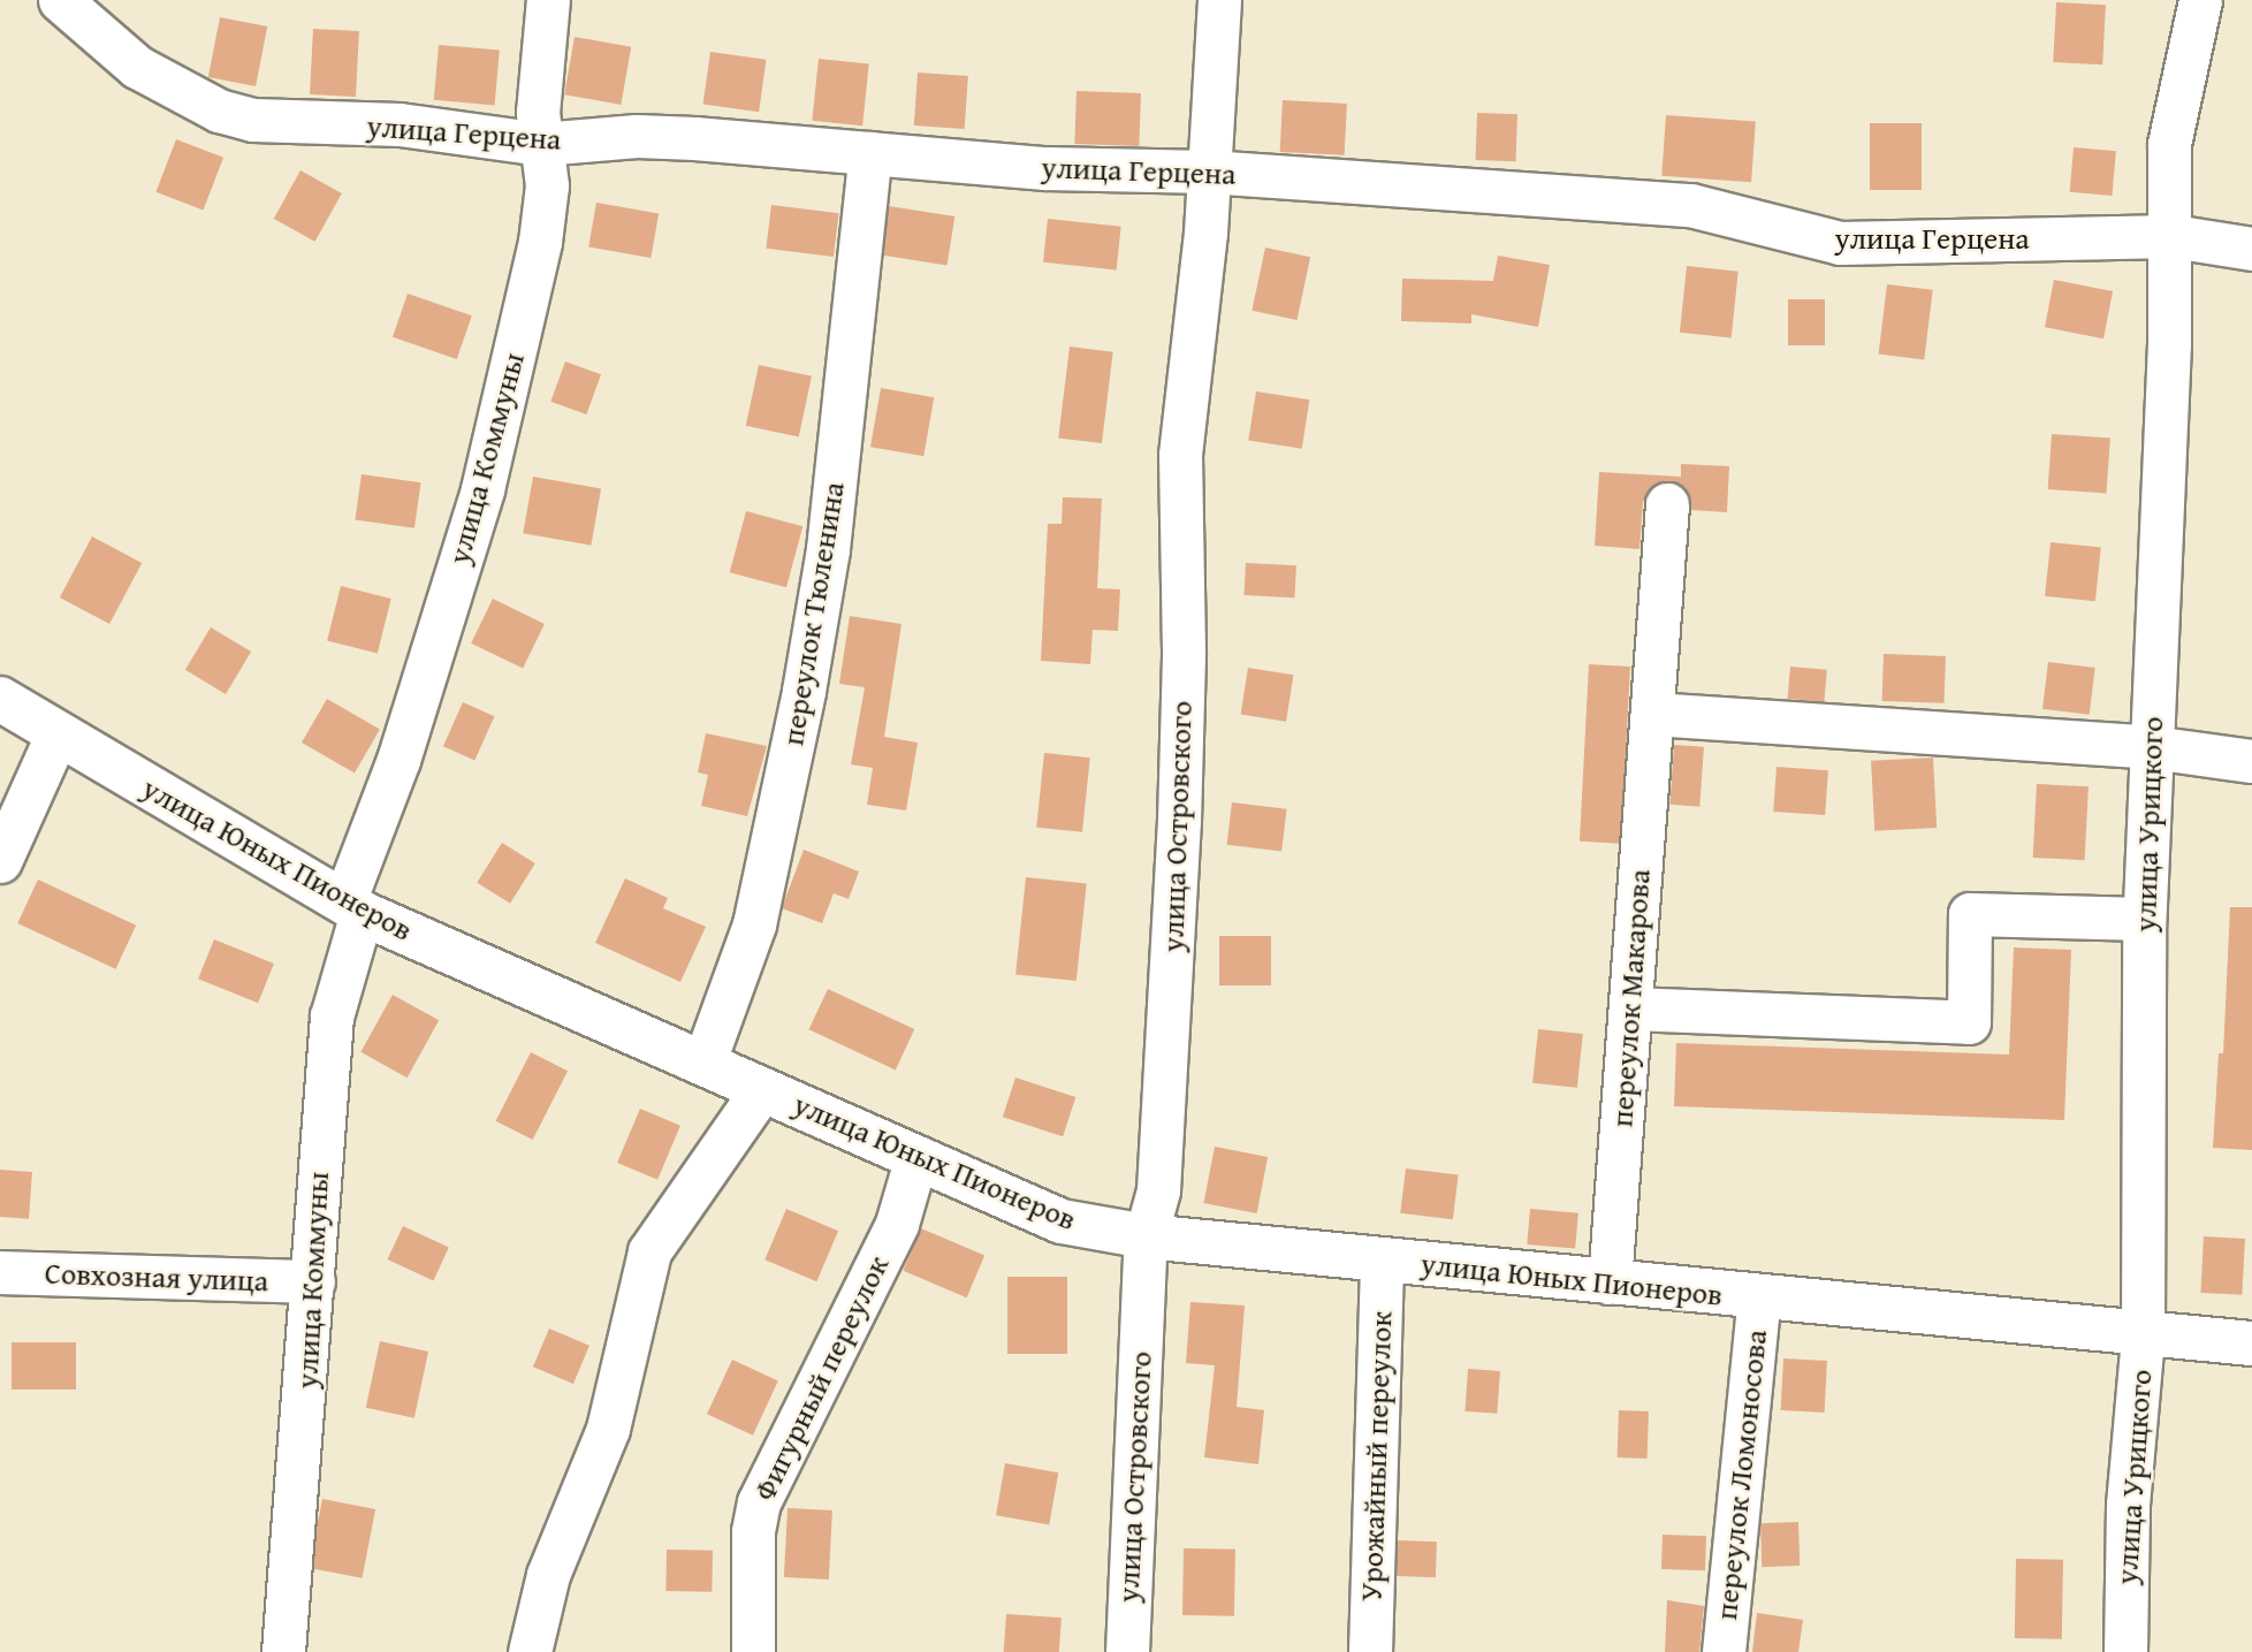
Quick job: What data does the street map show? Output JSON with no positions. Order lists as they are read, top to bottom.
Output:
{
  "streets": {
    "main road": ["улица Юных Пионеров"],
    "street": [
      "улица Герцена",
      "улица Коммуны",
      "переулок Тюленина",
      "улица Урицкого",
      "улица Островского",
      "переулок Макарова",
      "Совхозная улица",
      "Фигурный переулок",
      "Урожайный переулок",
      "переулок Ломоносова"
    ]
  },
  "crossings": [
    ["улица Герцена", "улица Коммуны"],
    ["улица Герцена", "переулок Тюленина"],
    ["улица Герцена", "улица Урицкого"],
    ["улица Герцена", "улица Островского"],
    ["улица Коммуны", "улица Юных Пионеров"],
    ["улица Коммуны", "Совхозная улица"],
    ["переулок Тюленина", "улица Юных Пионеров"],
    ["улица Урицкого", "улица Юных Пионеров"],
    ["улица Островского", "улица Юных Пионеров"],
    ["улица Юных Пионеров", "переулок Макарова"],
    ["улица Юных Пионеров", "Фигурный переулок"],
    ["улица Юных Пионеров", "Урожайный переулок"],
    ["улица Юных Пионеров", "переулок Ломоносова"]
  ]
}
